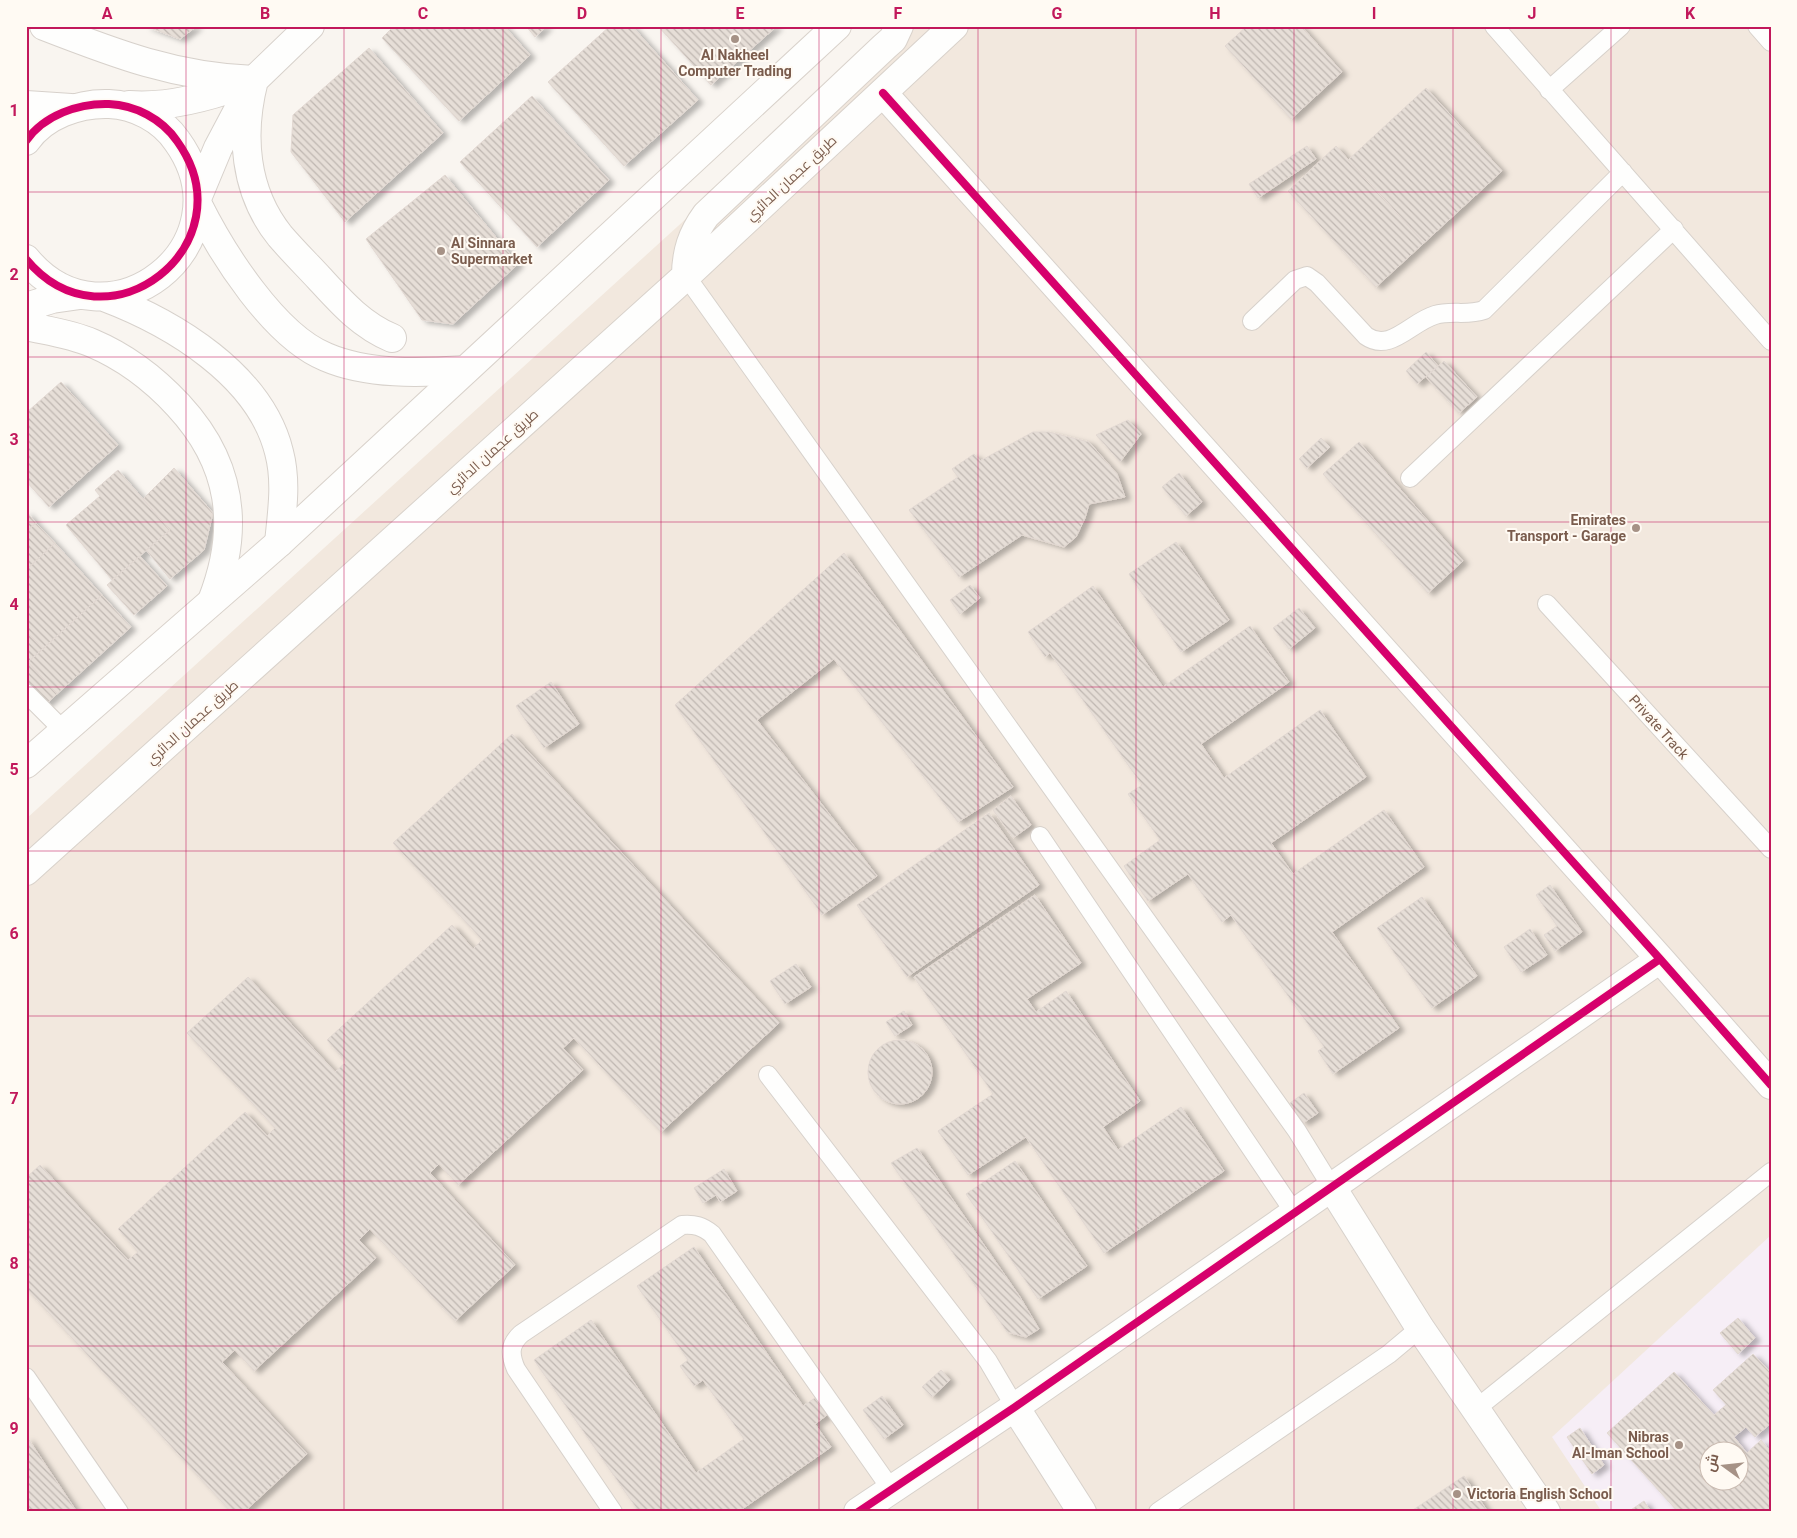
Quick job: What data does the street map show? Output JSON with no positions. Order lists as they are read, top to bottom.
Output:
{
  "streets": {
    "street": ["طريق عجمان الدائري"],
    "lane": ["Private Track"]
  },
  "places": [
    "Al Nakheel Computer Trading",
    "Al Sinnara Supermarket",
    "Emirates Transport - Garage",
    "Nibras Al-Iman School",
    "Victoria English School"
  ],
  "north": "left",
  "grid": {
    "columns": [
      "A",
      "B",
      "C",
      "D",
      "E",
      "F",
      "G",
      "H",
      "I",
      "J",
      "K"
    ],
    "rows": [
      "1",
      "2",
      "3",
      "4",
      "5",
      "6",
      "7",
      "8",
      "9"
    ]
  }
}
